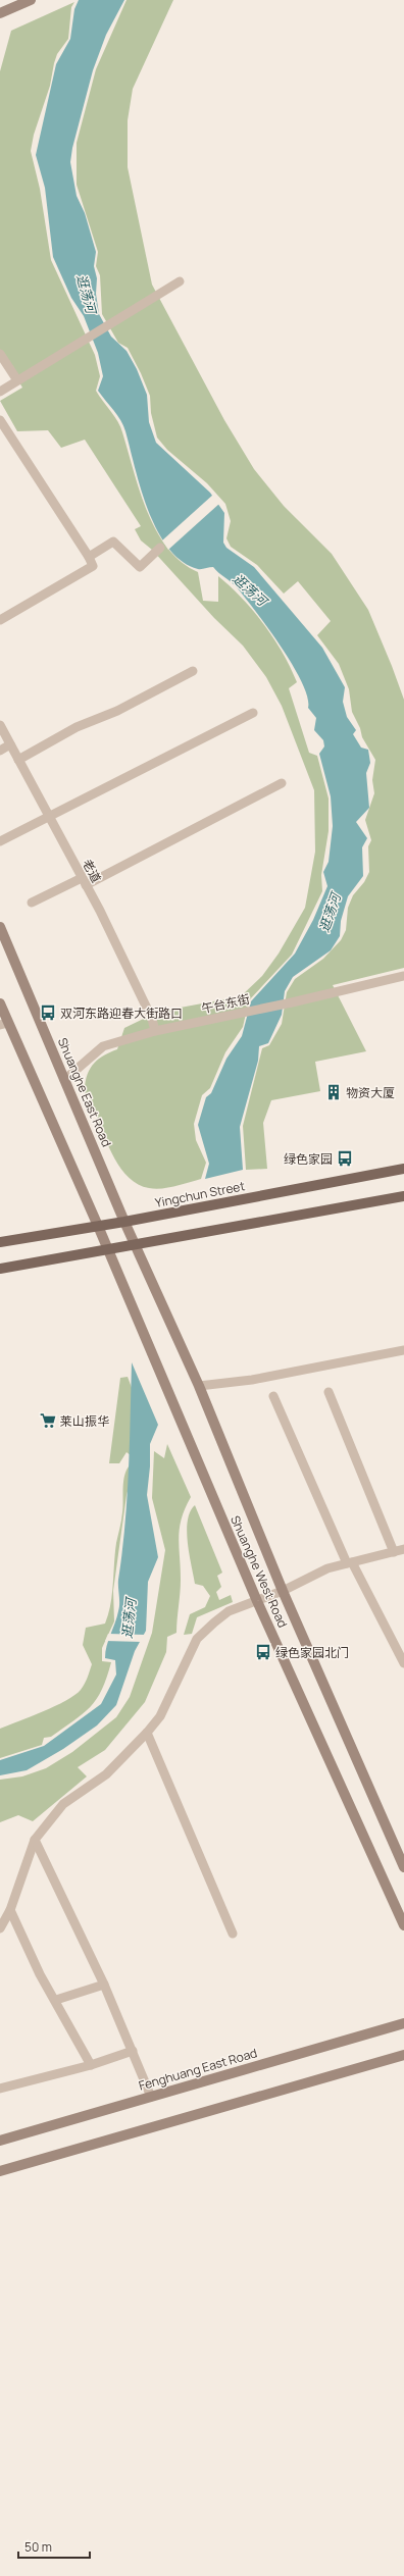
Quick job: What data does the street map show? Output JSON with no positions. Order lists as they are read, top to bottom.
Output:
{
  "streets": {
    "main road": ["Yingchun Street"],
    "street": [
      "老道",
      "午台东街",
      "Shuanghe East Road",
      "Shuanghe West Road",
      "Fenghuang East Road"
    ]
  },
  "crossings": [
    ["老道", "午台东街"],
    ["午台东街", "Shuanghe East Road"],
    ["Shuanghe East Road", "Yingchun Street"],
    ["Shuanghe East Road", "Shuanghe West Road"],
    ["Yingchun Street", "Shuanghe West Road"]
  ],
  "water": ["逛荡河"],
  "places": {
    "bus stop": ["双河东路迎春大街路口", "绿色家园", "绿色家园北门"],
    "building": ["物资大厦"],
    "supermarket": ["莱山振华"]
  },
  "scale_bar": "50 m"
}
